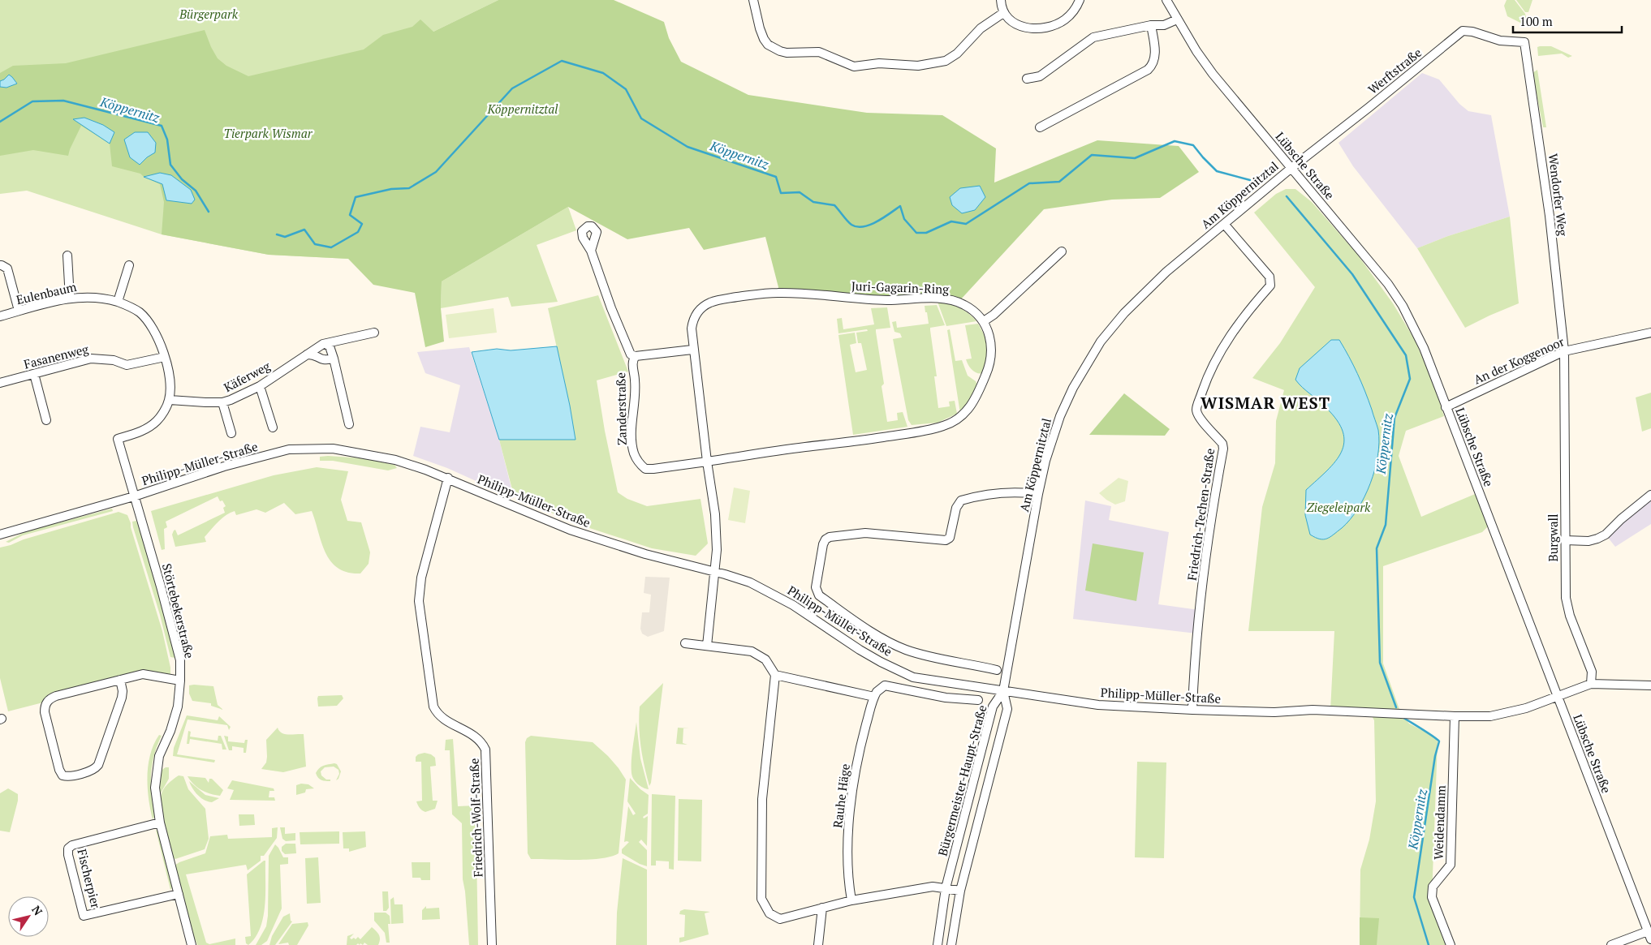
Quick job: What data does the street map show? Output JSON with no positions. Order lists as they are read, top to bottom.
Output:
{
  "streets": {
    "street": [
      "Werftstraße",
      "Lübsche Straße",
      "Am Köppernitztal",
      "Wendorfer Weg",
      "Juri-Gagarin-Ring",
      "Eulenbaum",
      "Fasanenweg",
      "An der Koggenoor",
      "Käferweg",
      "Zanderstraße",
      "Philipp-Müller-Straße",
      "Friedrich-Techen-Straße",
      "Burgwall",
      "Störtebekerstraße",
      "Bürgermeister-Haupt-Straße",
      "Rauhe Häge",
      "Friedrich-Wolf-Straße",
      "Weidendamm",
      "Fischerpier"
    ]
  },
  "crossings": [
    ["Werftstraße", "Lübsche Straße"],
    ["Werftstraße", "Am Köppernitztal"],
    ["Werftstraße", "Wendorfer Weg"],
    ["Lübsche Straße", "Am Köppernitztal"],
    ["Lübsche Straße", "An der Koggenoor"],
    ["Lübsche Straße", "Philipp-Müller-Straße"],
    ["Am Köppernitztal", "Philipp-Müller-Straße"],
    ["Am Köppernitztal", "Friedrich-Techen-Straße"],
    ["Am Köppernitztal", "Bürgermeister-Haupt-Straße"],
    ["Wendorfer Weg", "An der Koggenoor"],
    ["Wendorfer Weg", "Burgwall"],
    ["Juri-Gagarin-Ring", "Zanderstraße"],
    ["Juri-Gagarin-Ring", "Philipp-Müller-Straße"],
    ["Eulenbaum", "Fasanenweg"],
    ["Eulenbaum", "Käferweg"],
    ["An der Koggenoor", "Burgwall"],
    ["Philipp-Müller-Straße", "Friedrich-Techen-Straße"],
    ["Philipp-Müller-Straße", "Störtebekerstraße"],
    ["Philipp-Müller-Straße", "Bürgermeister-Haupt-Straße"],
    ["Philipp-Müller-Straße", "Friedrich-Wolf-Straße"],
    ["Philipp-Müller-Straße", "Weidendamm"],
    ["Störtebekerstraße", "Fischerpier"]
  ],
  "districts": ["WISMAR WEST"],
  "water": ["Köppernitz"],
  "parks": [
    "Bürgerpark",
    "Köppernitztal",
    "Tierpark Wismar",
    "Ziegeleipark"
  ],
  "scale_bar": "100 m",
  "north": "top right"
}
